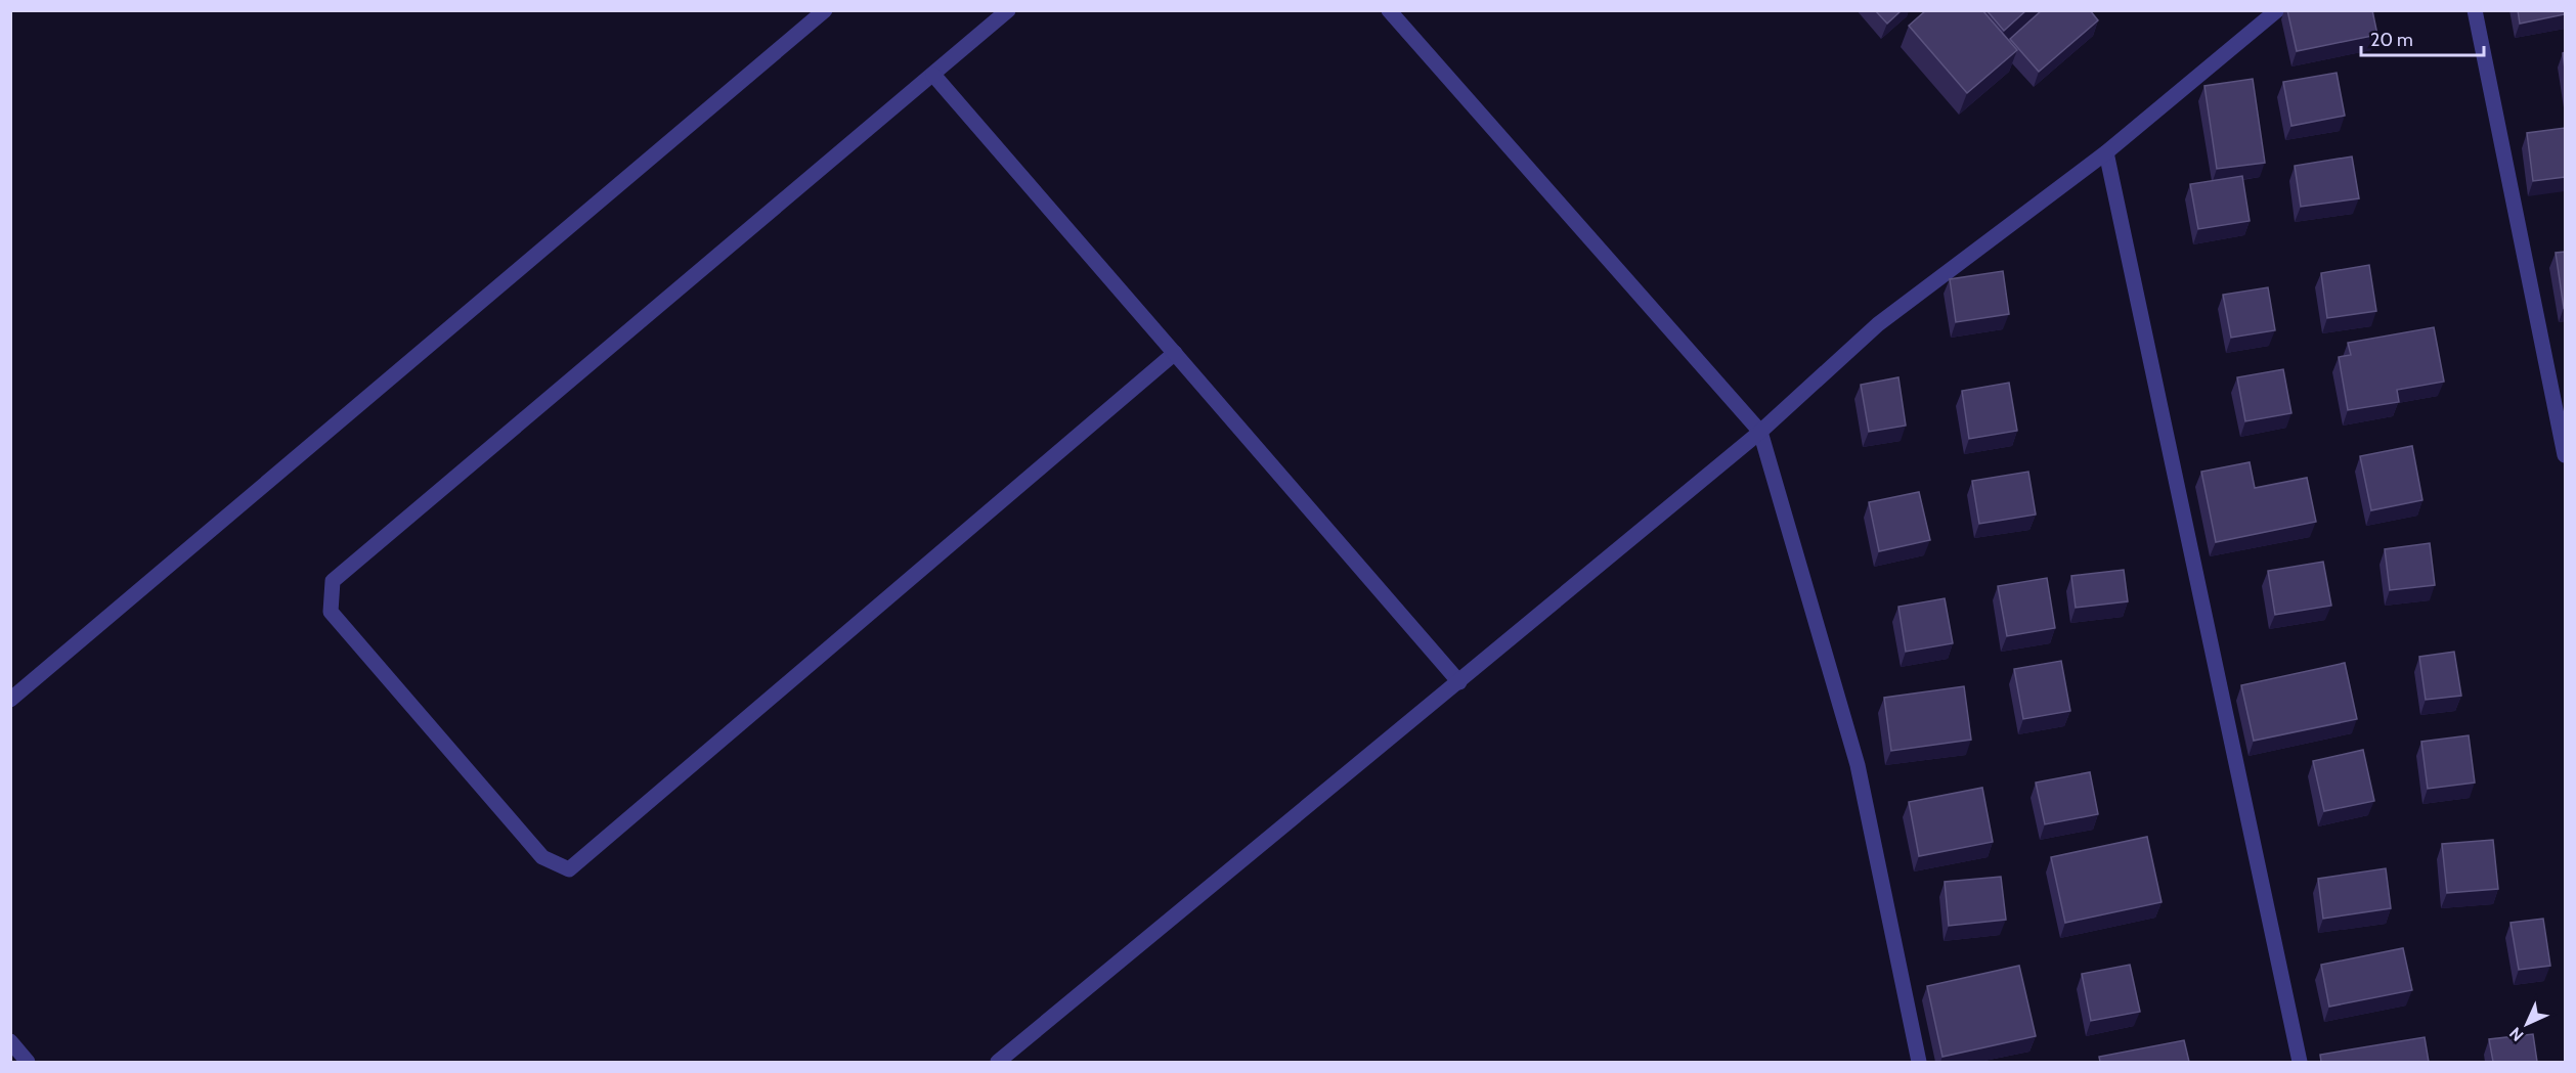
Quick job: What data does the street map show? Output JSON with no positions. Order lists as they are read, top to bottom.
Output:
{
  "scale_bar": "20 m",
  "north": "bottom left"
}
